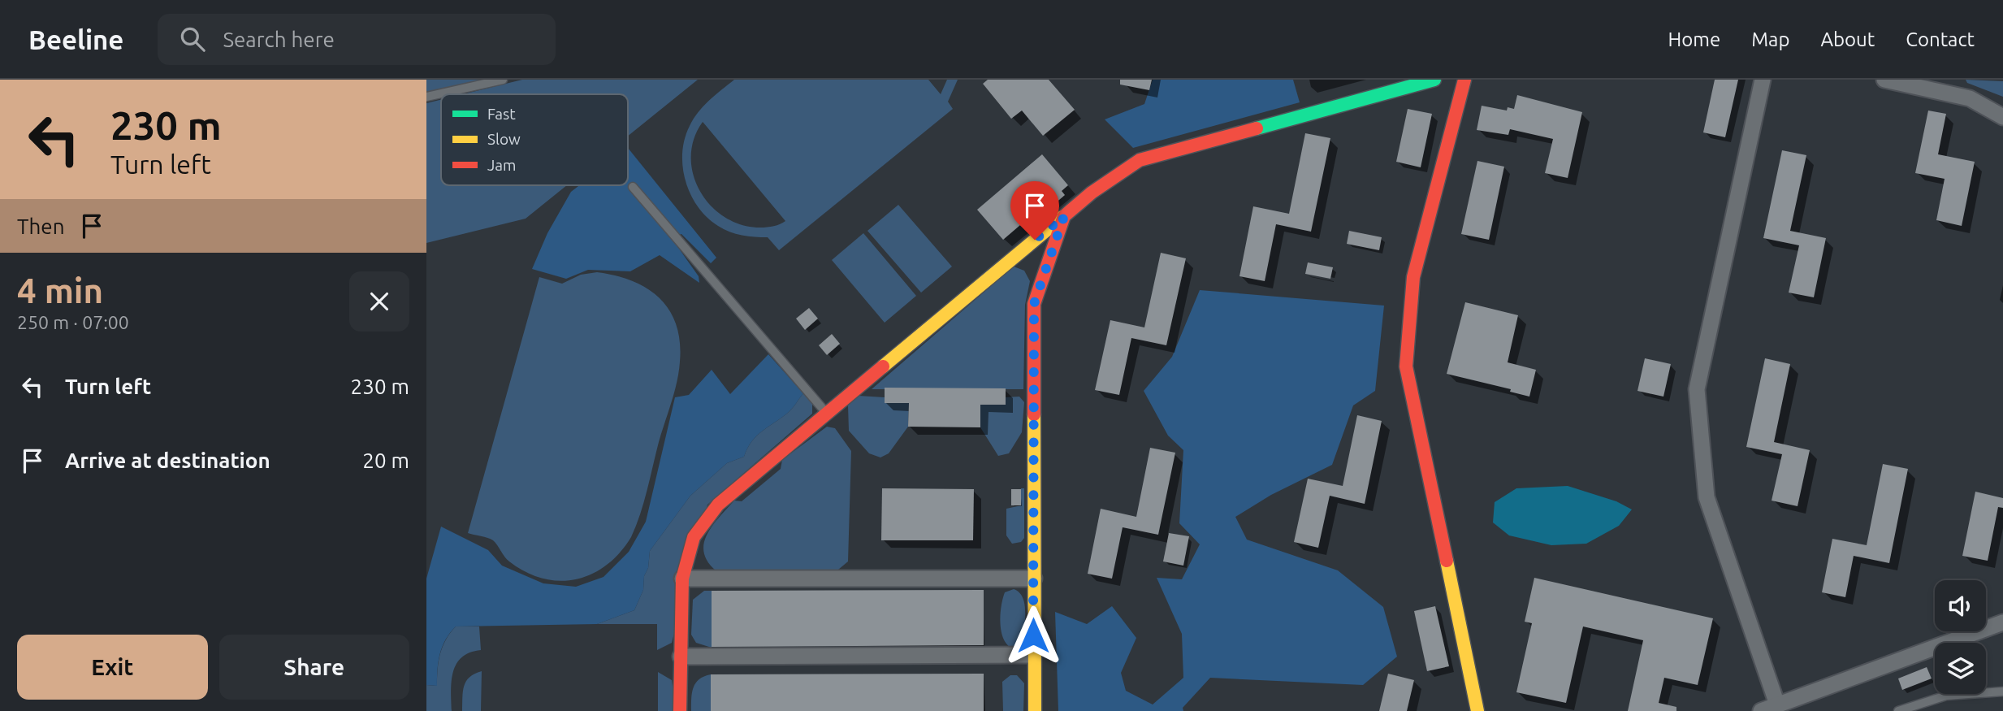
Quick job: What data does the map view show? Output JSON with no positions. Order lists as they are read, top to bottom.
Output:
{
  "legend": ["Fast", "Slow", "Jam"],
  "page": {
    "header": "Beeline",
    "search": "Search here",
    "nav": [
      "Home",
      "Map",
      "About",
      "Contact"
    ],
    "turn": ["230 m", "Turn left"],
    "then": "Then",
    "heading": ["4 min", "250 m · 07:00"],
    "list": [
      {
        "name": "Turn left",
        "value": "230 m"
      },
      {
        "name": "Arrive at destination",
        "value": "20 m"
      }
    ],
    "buttons": ["Exit", "Share"]
  }
}
